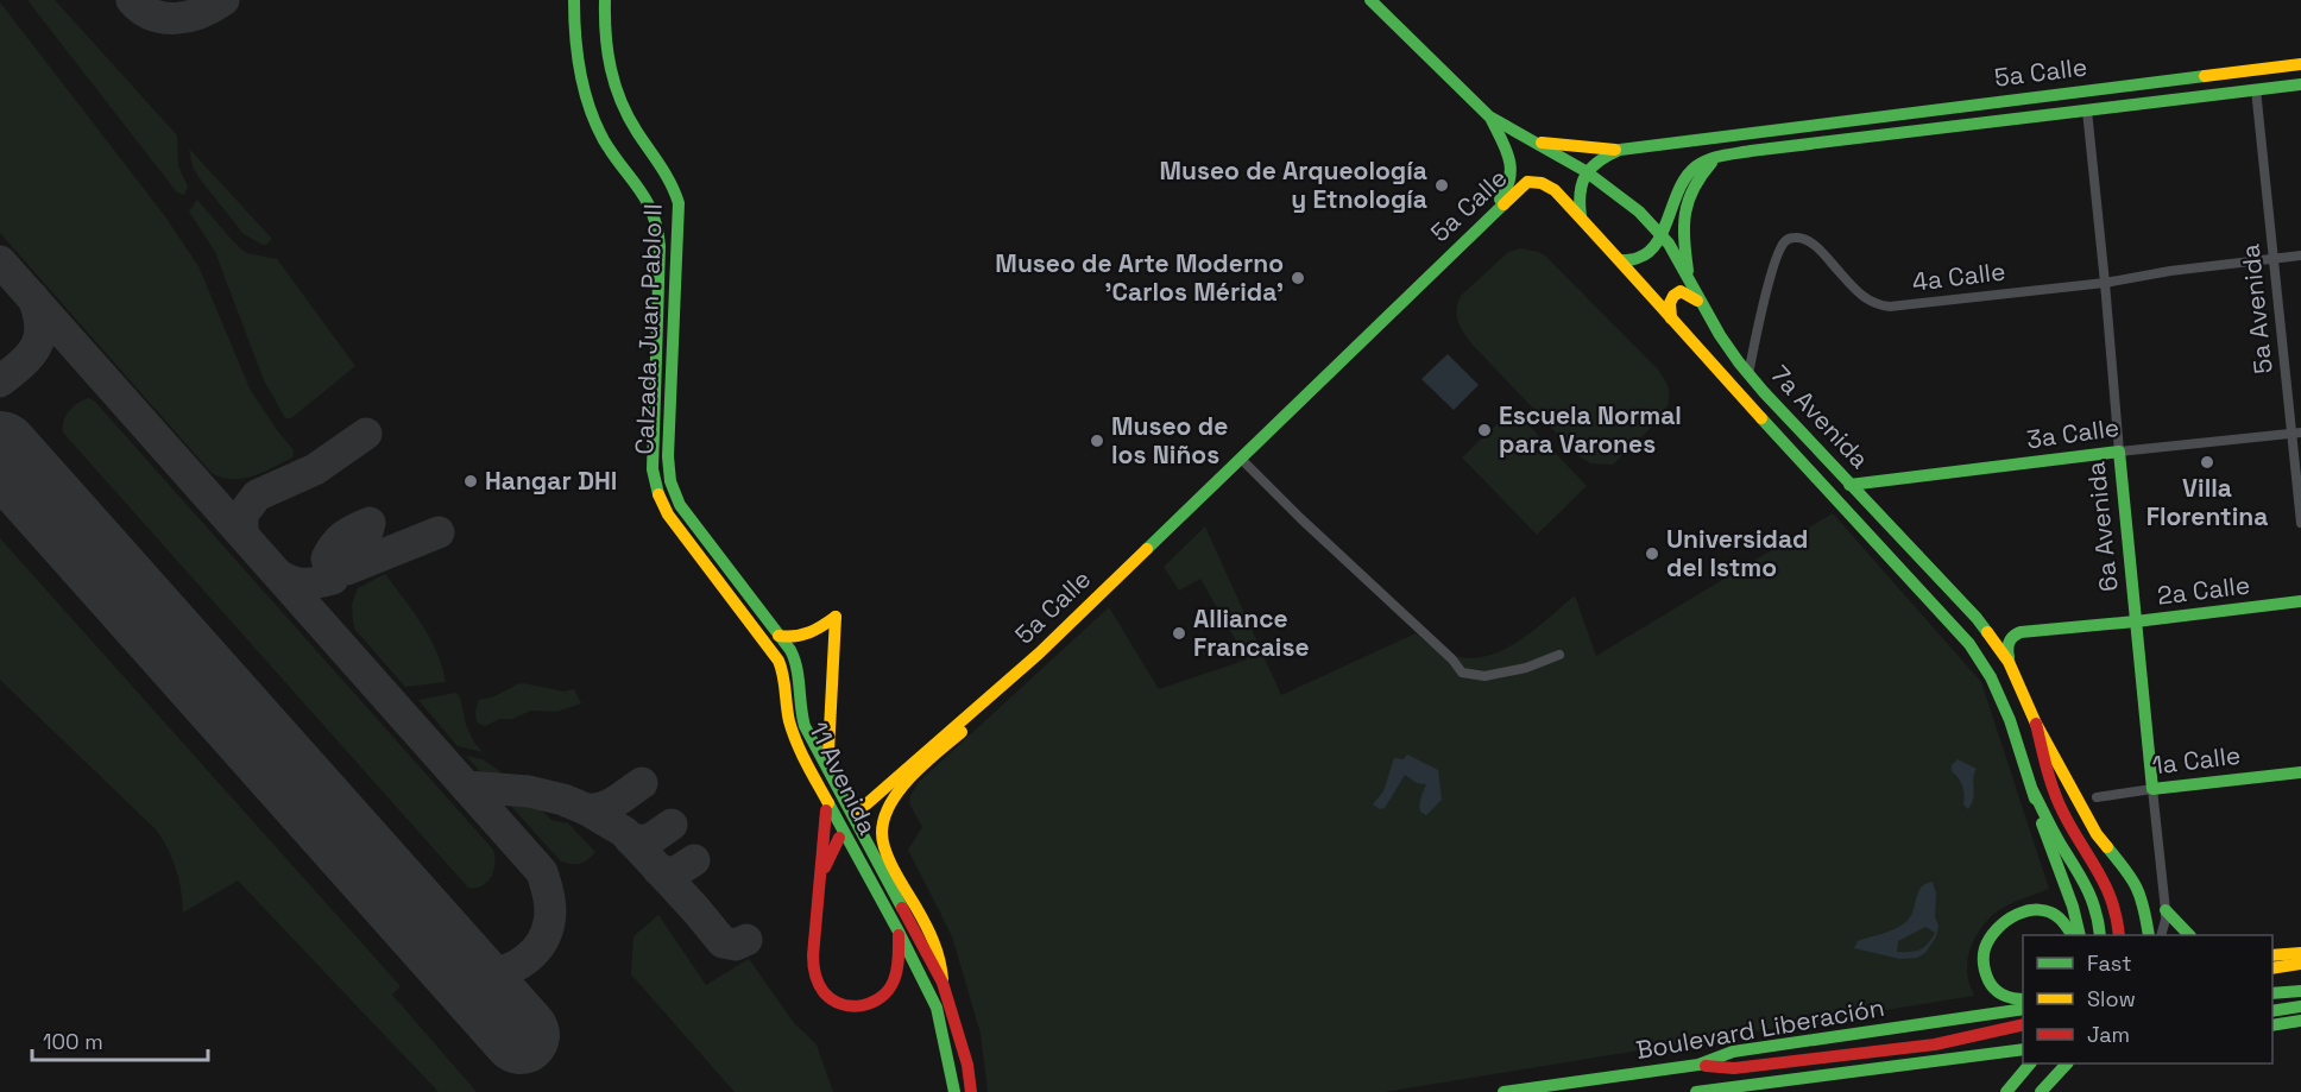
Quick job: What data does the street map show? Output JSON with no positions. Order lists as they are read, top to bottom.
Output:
{
  "streets": {
    "main road": [
      "5a Calle",
      "Calzada Juan Pablo II",
      "7a Avenida",
      "3a Calle",
      "6a Avenida",
      "2a Calle",
      "1a Calle",
      "11 Avenida",
      "Boulevard Liberación"
    ],
    "street": ["4a Calle", "5a Avenida"]
  },
  "crossings": [
    ["5a Calle", "5a Avenida"],
    ["5a Calle", "7a Avenida"],
    ["5a Calle", "6a Avenida"],
    ["4a Calle", "5a Avenida"],
    ["4a Calle", "7a Avenida"],
    ["4a Calle", "6a Avenida"],
    ["5a Avenida", "3a Calle"],
    ["Calzada Juan Pablo II", "11 Avenida"],
    ["7a Avenida", "3a Calle"],
    ["7a Avenida", "2a Calle"],
    ["3a Calle", "6a Avenida"],
    ["6a Avenida", "2a Calle"],
    ["6a Avenida", "1a Calle"]
  ],
  "places": [
    "Museo de Arqueología y Etnología",
    "Museo de Arte Moderno 'Carlos Mérida'",
    "Escuela Normal para Varones",
    "Museo de los Niños",
    "Villa Florentina",
    "Hangar DHl",
    "Universidad del Istmo",
    "Alliance Francaise"
  ],
  "legend": ["Fast", "Slow", "Jam"],
  "scale_bar": "100 m"
}
